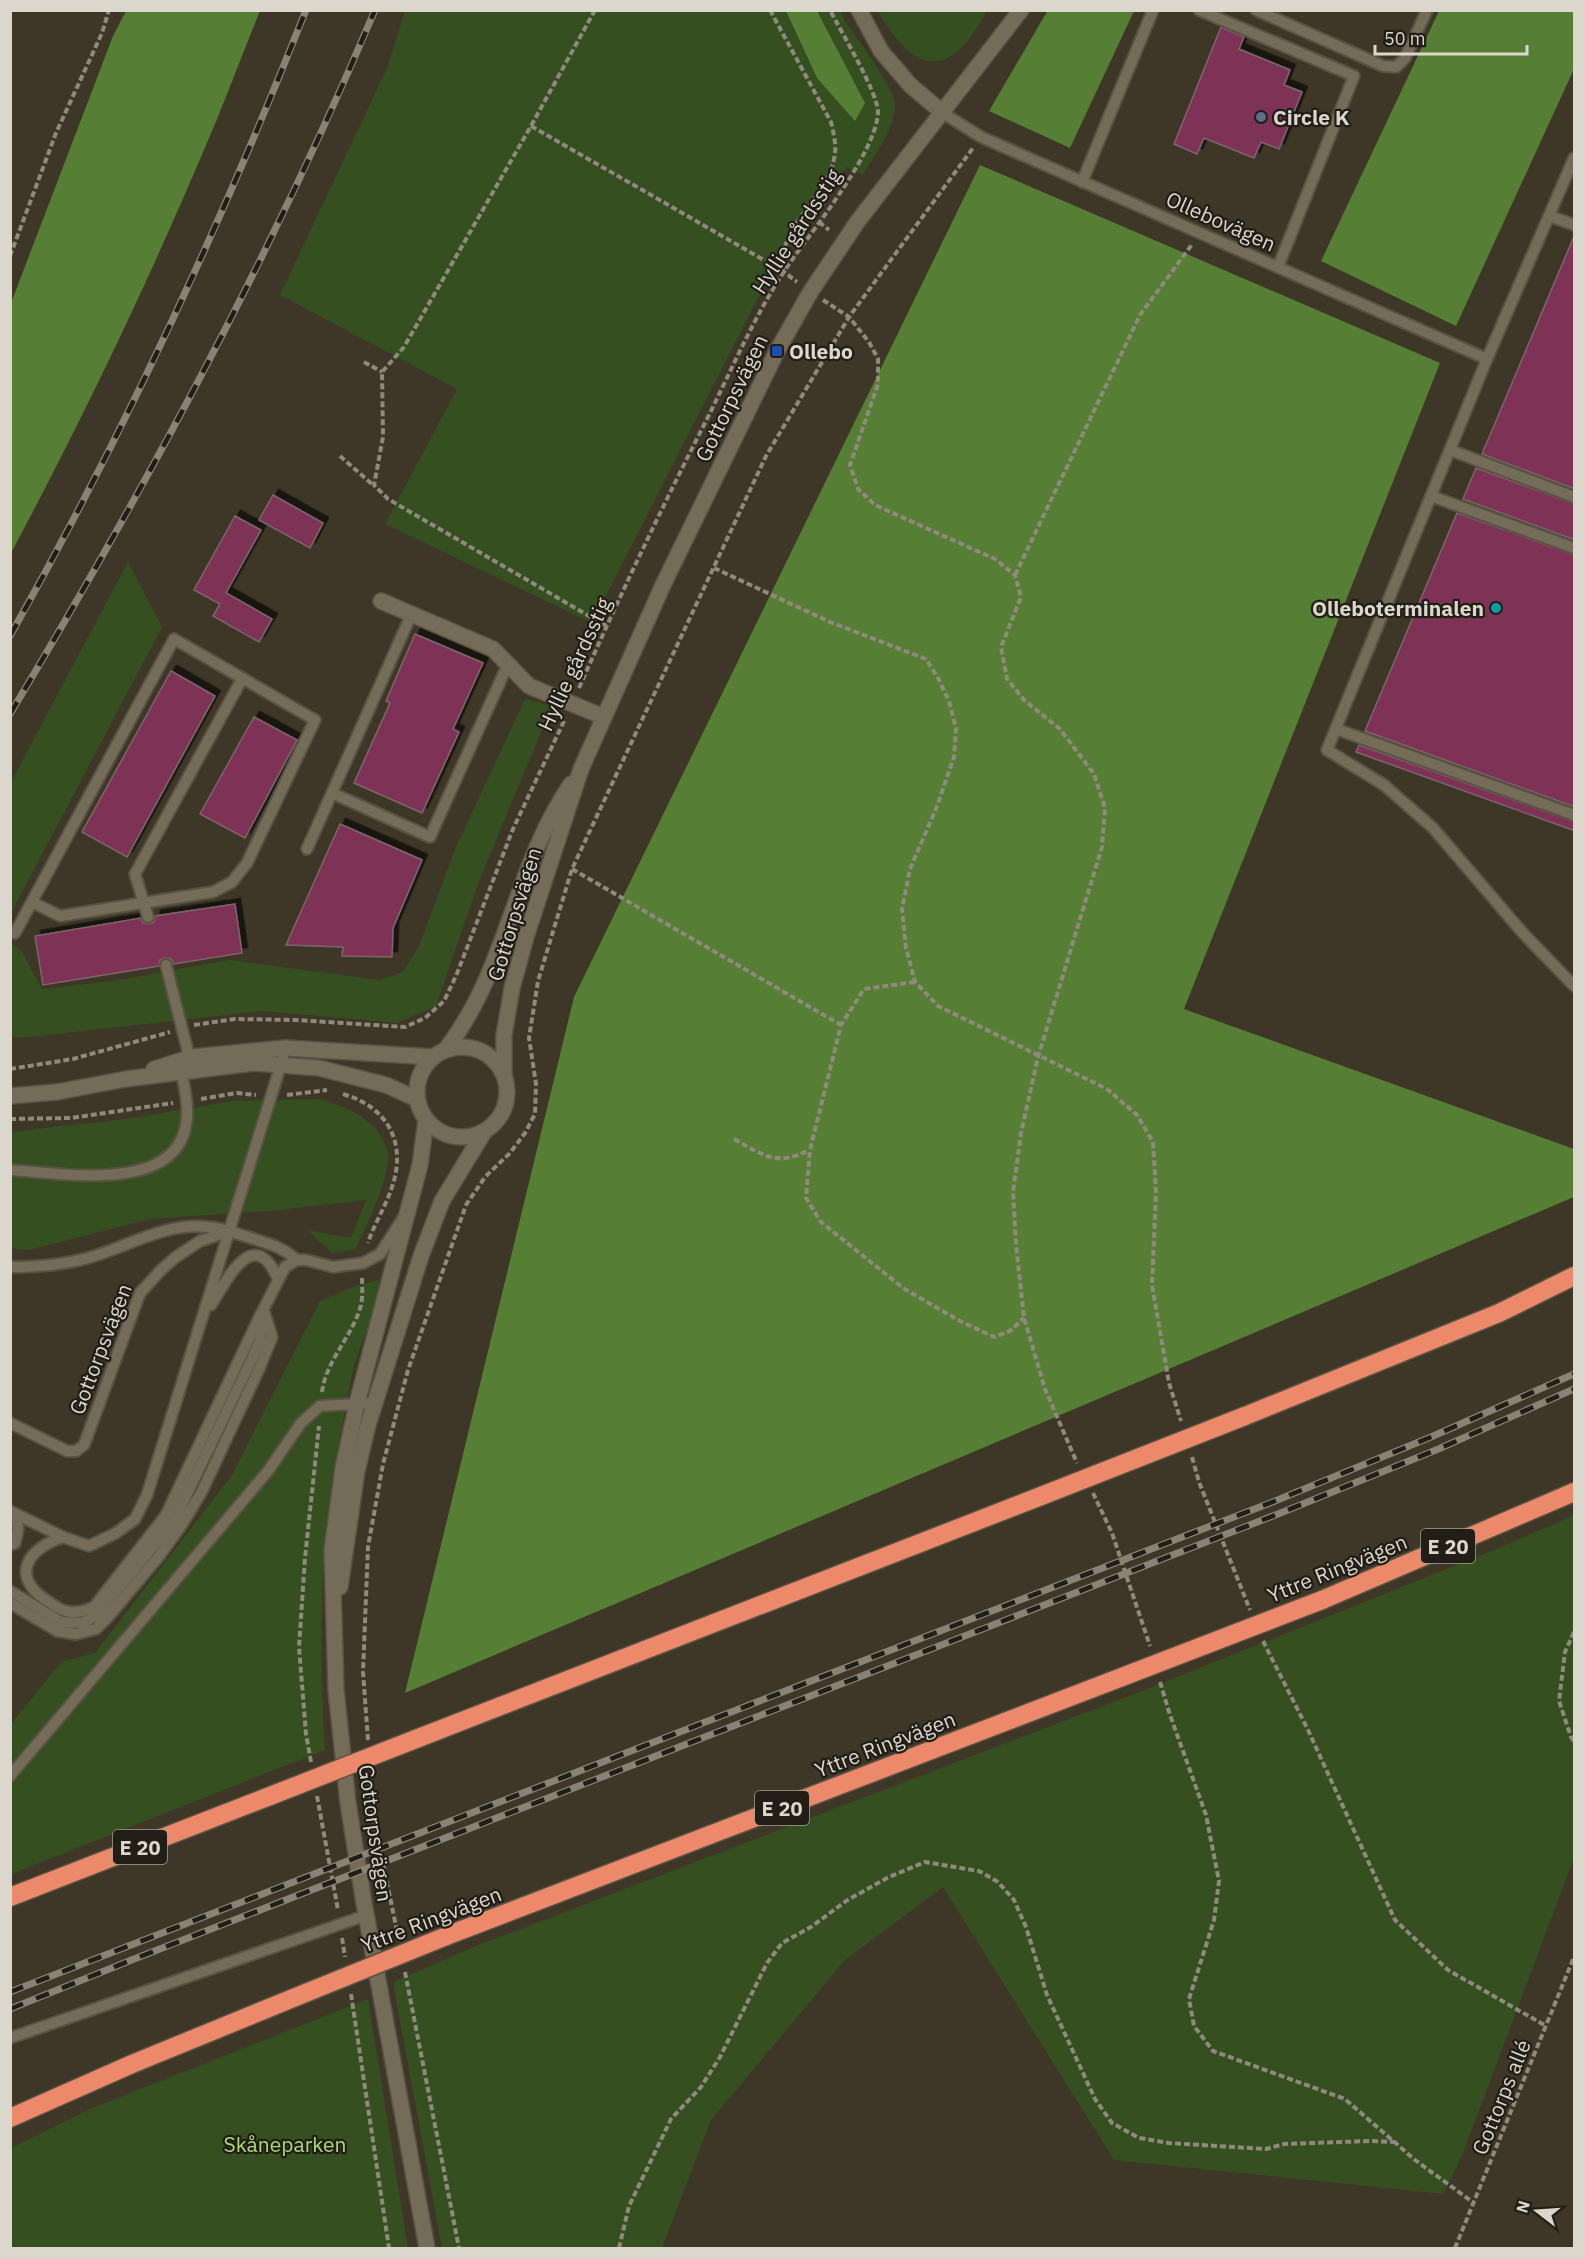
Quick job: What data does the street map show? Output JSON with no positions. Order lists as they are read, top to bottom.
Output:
{
  "streets": {
    "highway": ["E 20", "Yttre Ringvägen"],
    "street": ["Gottorpsvägen"],
    "lane": ["Ollebovägen"],
    "path": ["Hyllie gårdsstig", "Gottorps allé"]
  },
  "crossings": [
    ["Ollebovägen", "Gottorpsvägen"]
  ],
  "parks": ["Skåneparken"],
  "places": {
    "other": ["Circle K", "Olleboterminalen"],
    "transit": ["Ollebo"]
  },
  "scale_bar": "50 m",
  "north": "left"
}
